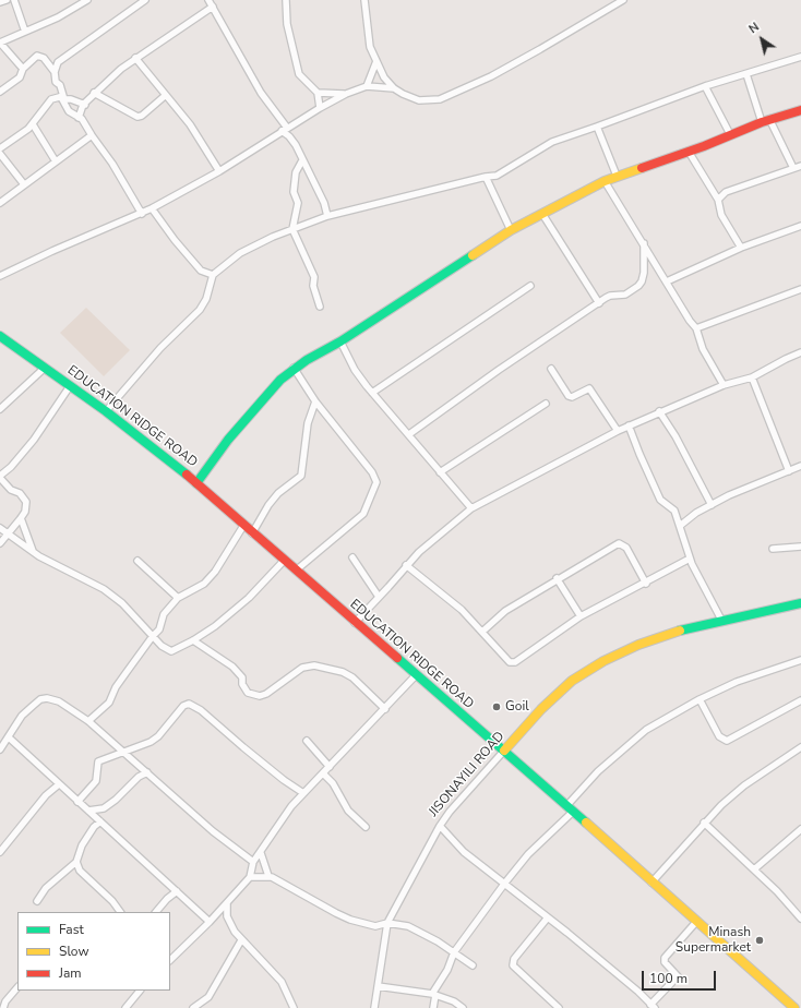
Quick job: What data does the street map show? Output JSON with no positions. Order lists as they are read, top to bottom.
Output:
{
  "streets": {
    "street": ["EDUCATION RIDGE ROAD", "JISONAYILI ROAD"]
  },
  "crossings": [
    ["EDUCATION RIDGE ROAD", "JISONAYILI ROAD"]
  ],
  "places": ["Goil", "Minash Supermarket"],
  "legend": ["Fast", "Slow", "Jam"],
  "scale_bar": "100 m",
  "north": "top left"
}
